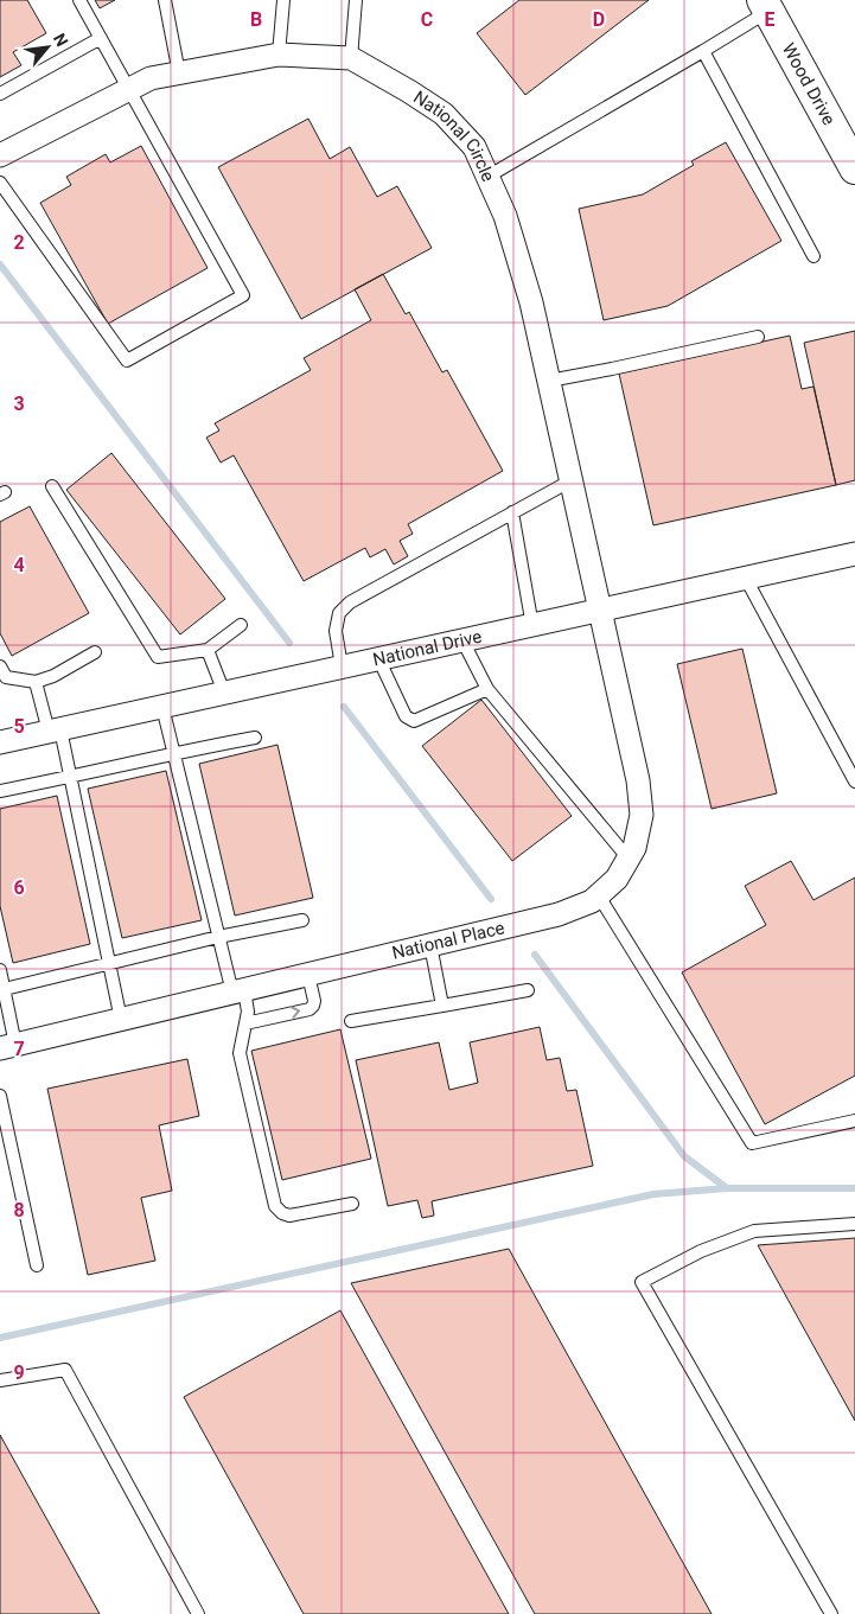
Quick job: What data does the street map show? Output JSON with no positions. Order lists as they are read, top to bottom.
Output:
{
  "streets": {
    "street": [
      "Wood Drive",
      "National Circle",
      "National Drive",
      "National Place"
    ]
  },
  "crossings": [
    ["National Circle", "National Drive"],
    ["National Circle", "National Place"],
    ["National Drive", "National Place"]
  ],
  "north": "top right",
  "grid": {
    "columns": [
      "B",
      "C",
      "D",
      "E"
    ],
    "rows": [
      "2",
      "3",
      "4",
      "5",
      "6",
      "7",
      "8",
      "9"
    ]
  }
}
